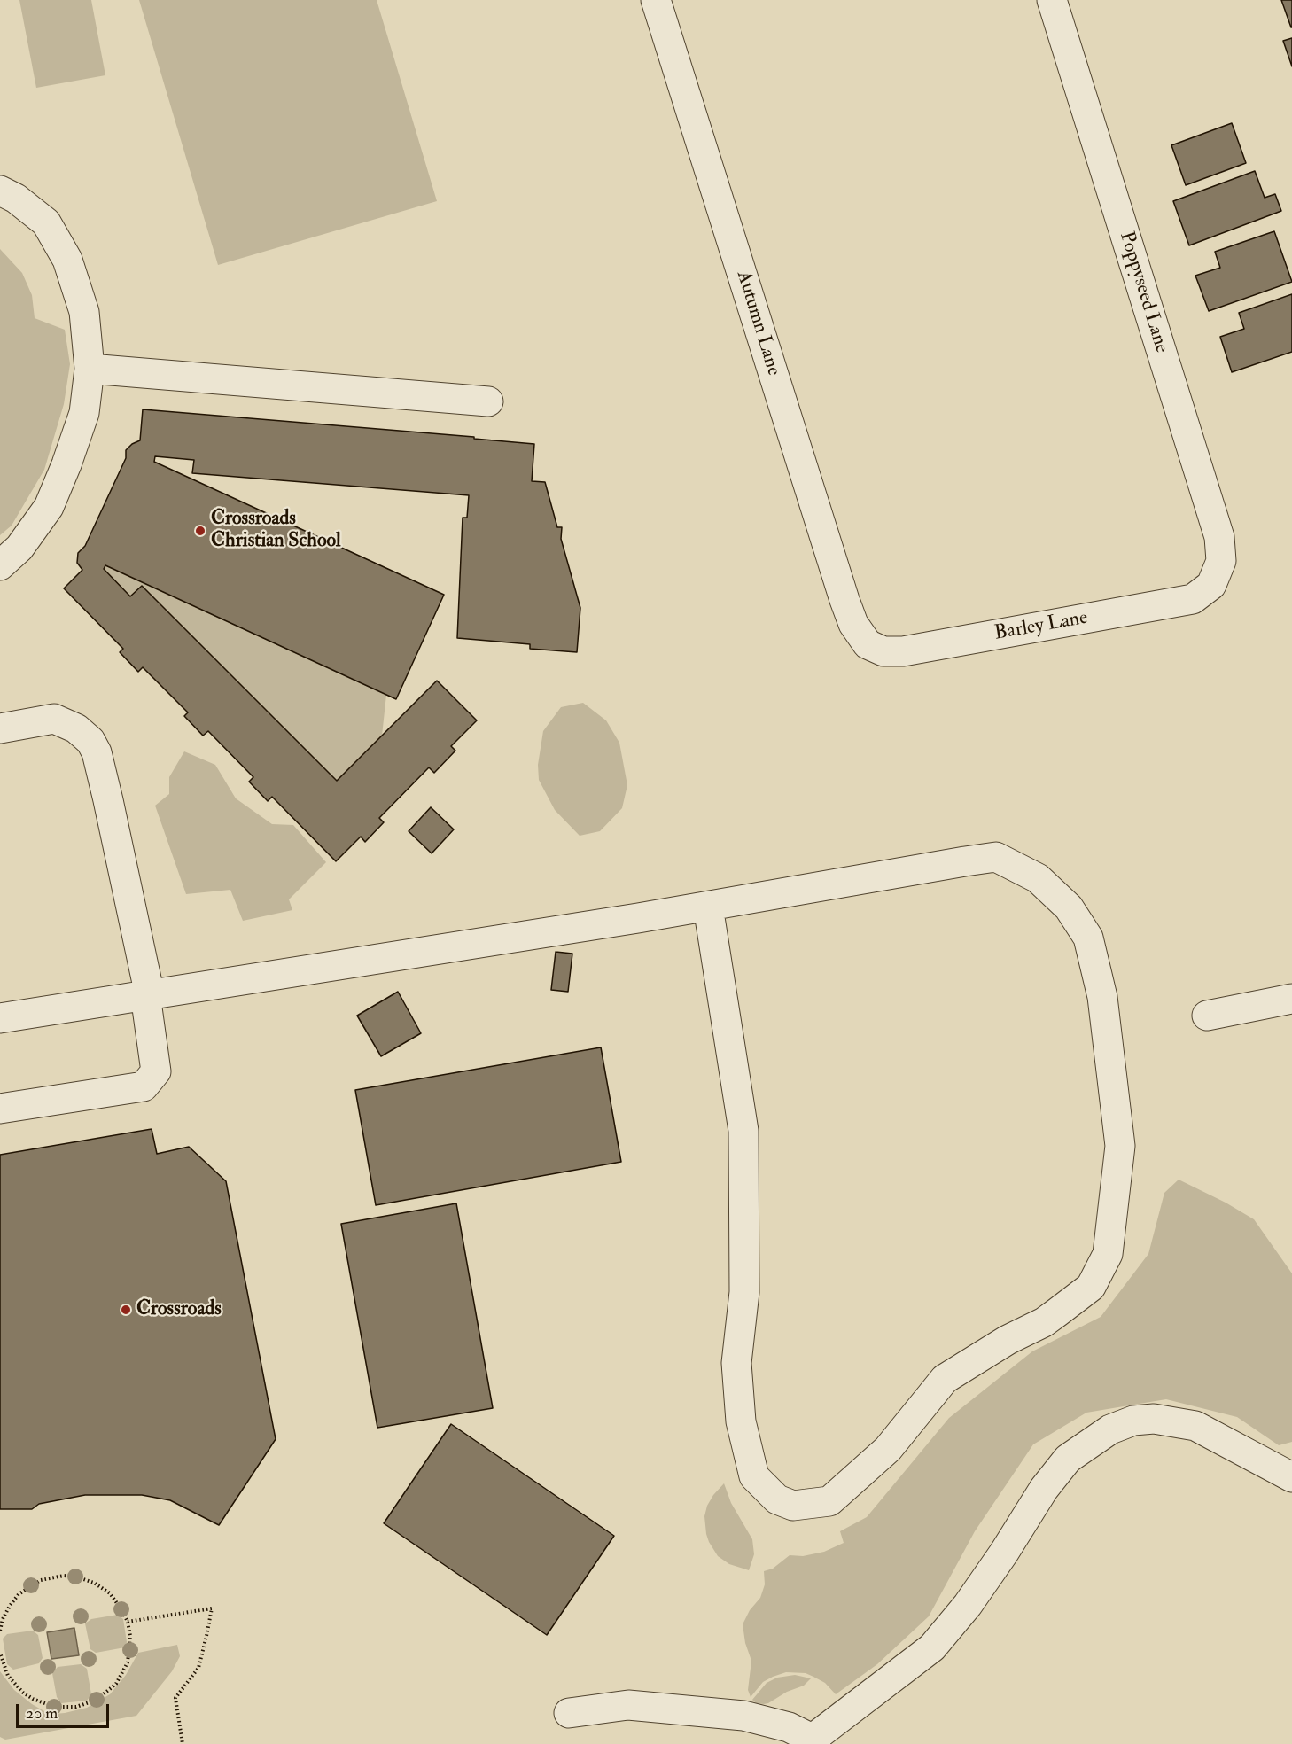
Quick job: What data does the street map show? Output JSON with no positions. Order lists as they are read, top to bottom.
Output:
{
  "streets": {
    "street": ["Poppyseed Lane", "Autumn Lane", "Barley Lane"]
  },
  "crossings": [
    ["Poppyseed Lane", "Barley Lane"],
    ["Autumn Lane", "Barley Lane"]
  ],
  "places": ["Crossroads Christian School", "Crossroads"],
  "scale_bar": "20 m"
}
